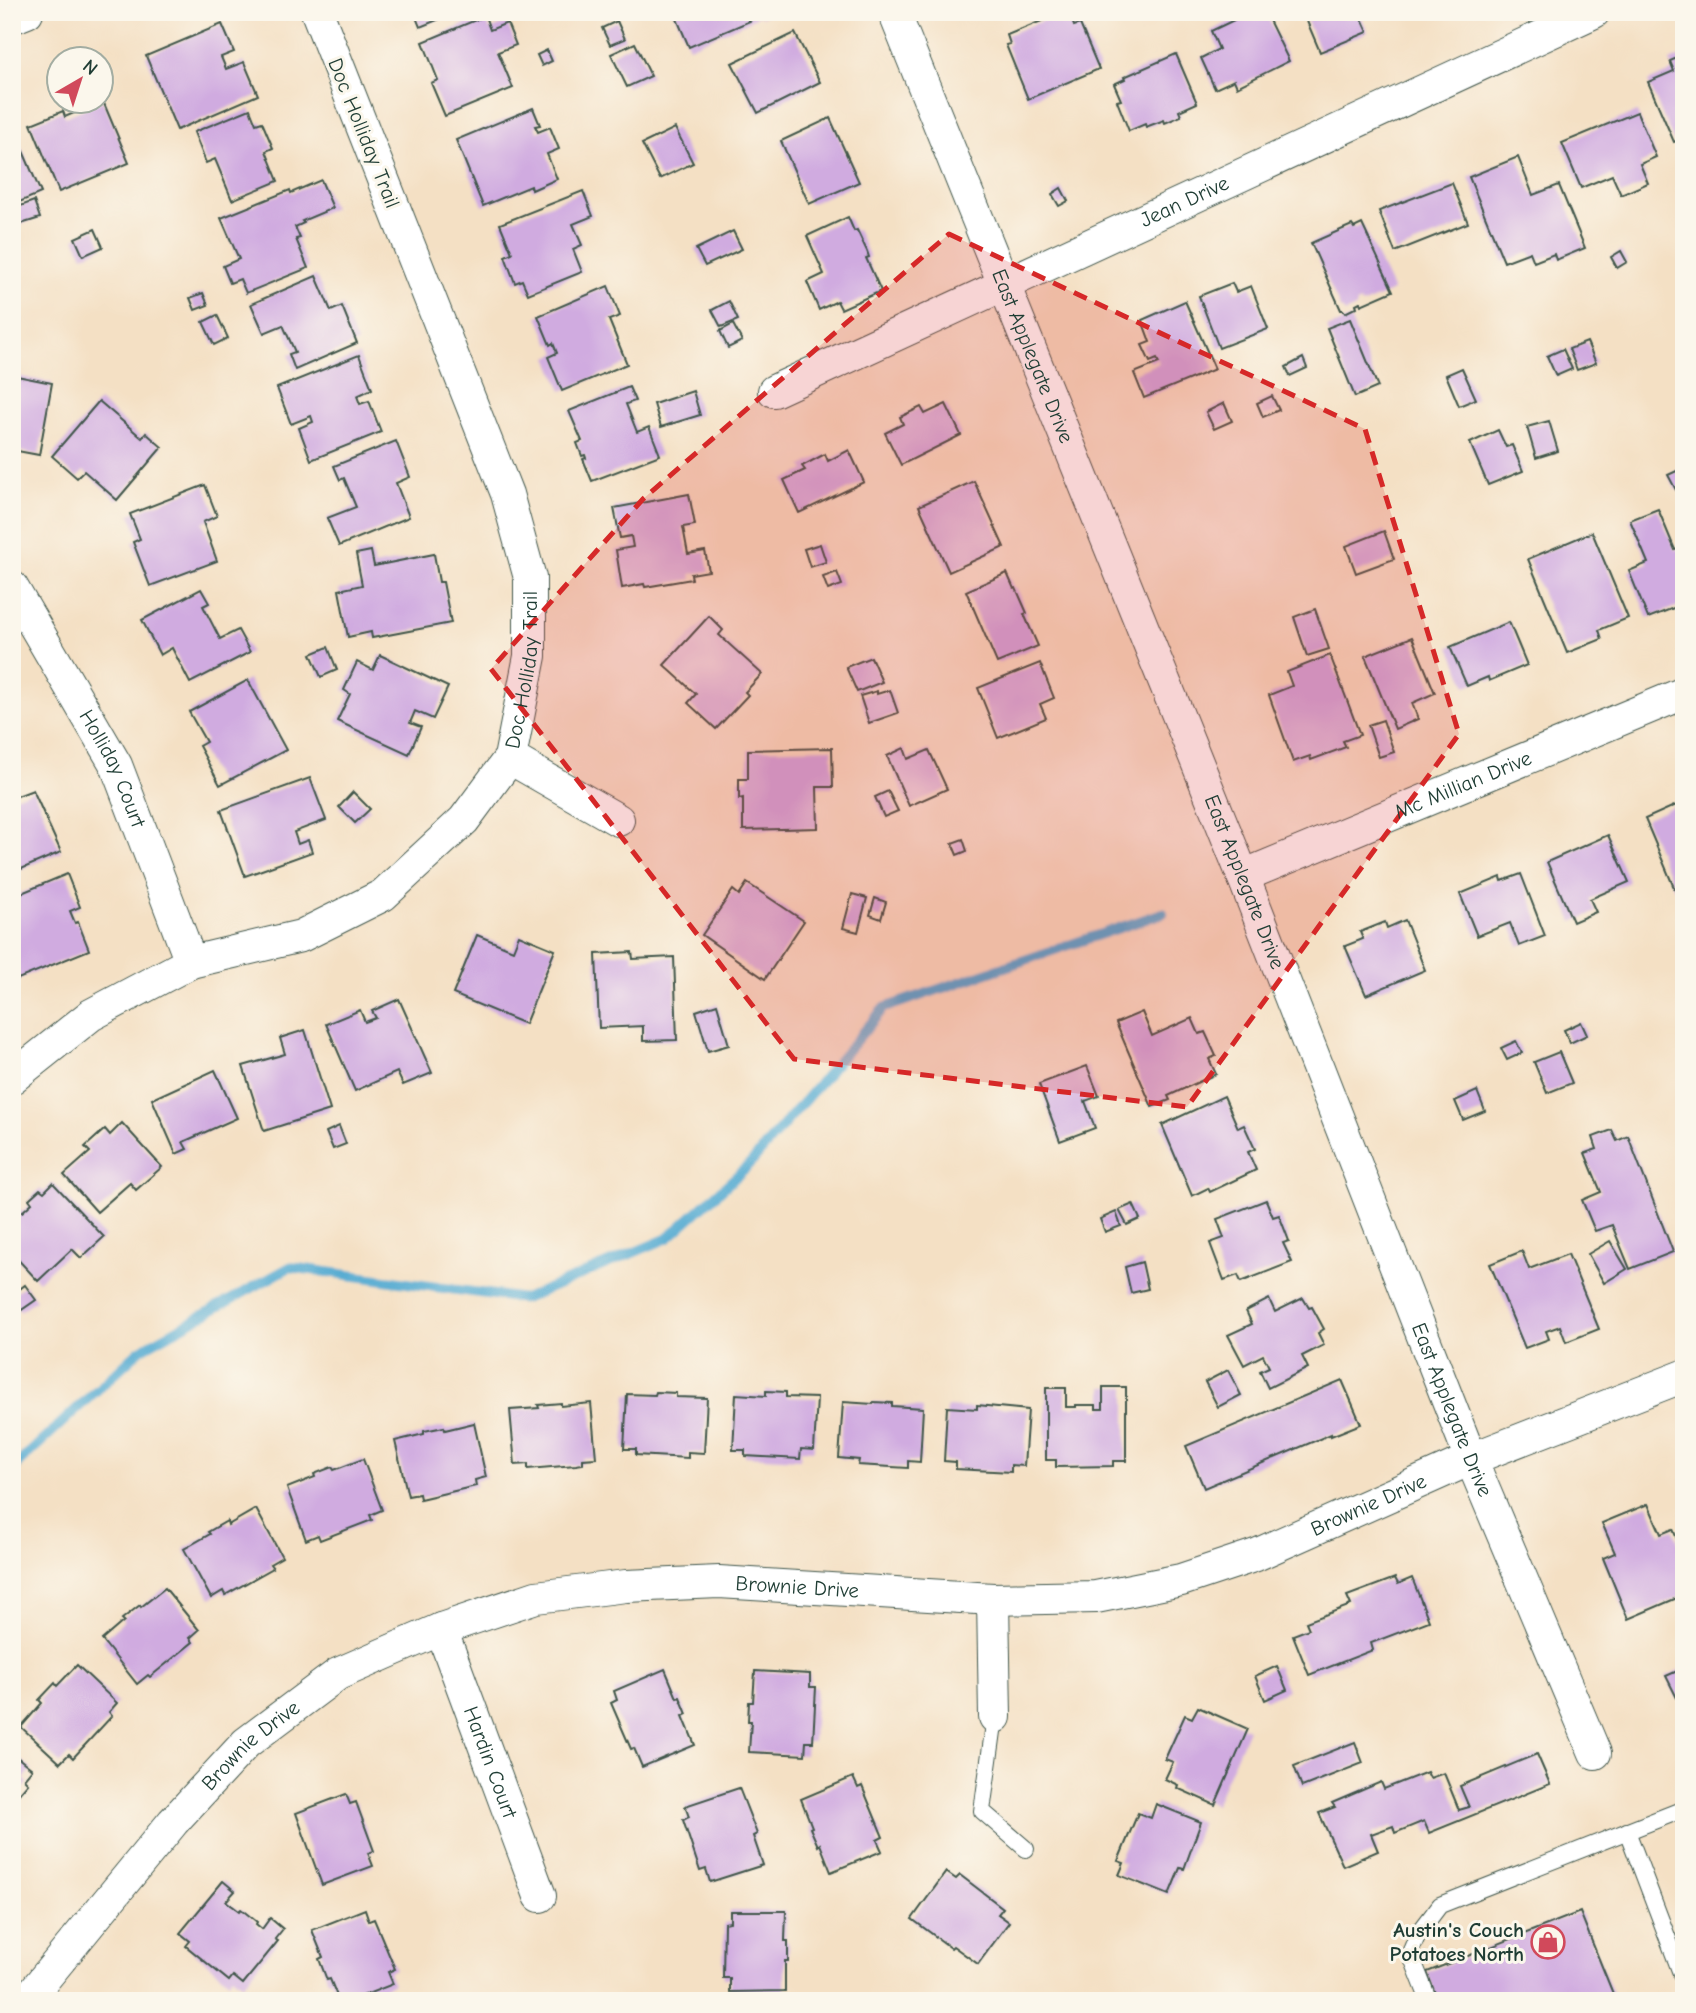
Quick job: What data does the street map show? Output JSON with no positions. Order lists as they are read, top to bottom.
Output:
{
  "streets": {
    "street": [
      "Doc Holliday Trail",
      "Jean Drive",
      "East Applegate Drive",
      "Holliday Court",
      "Mc Millian Drive",
      "Brownie Drive",
      "Hardin Court"
    ]
  },
  "crossings": [
    ["Doc Holliday Trail", "Holliday Court"],
    ["Jean Drive", "East Applegate Drive"],
    ["East Applegate Drive", "Mc Millian Drive"],
    ["East Applegate Drive", "Brownie Drive"],
    ["Brownie Drive", "Hardin Court"]
  ],
  "places": {
    "shop": ["Austin's Couch Potatoes North"]
  },
  "north": "top right"
}
